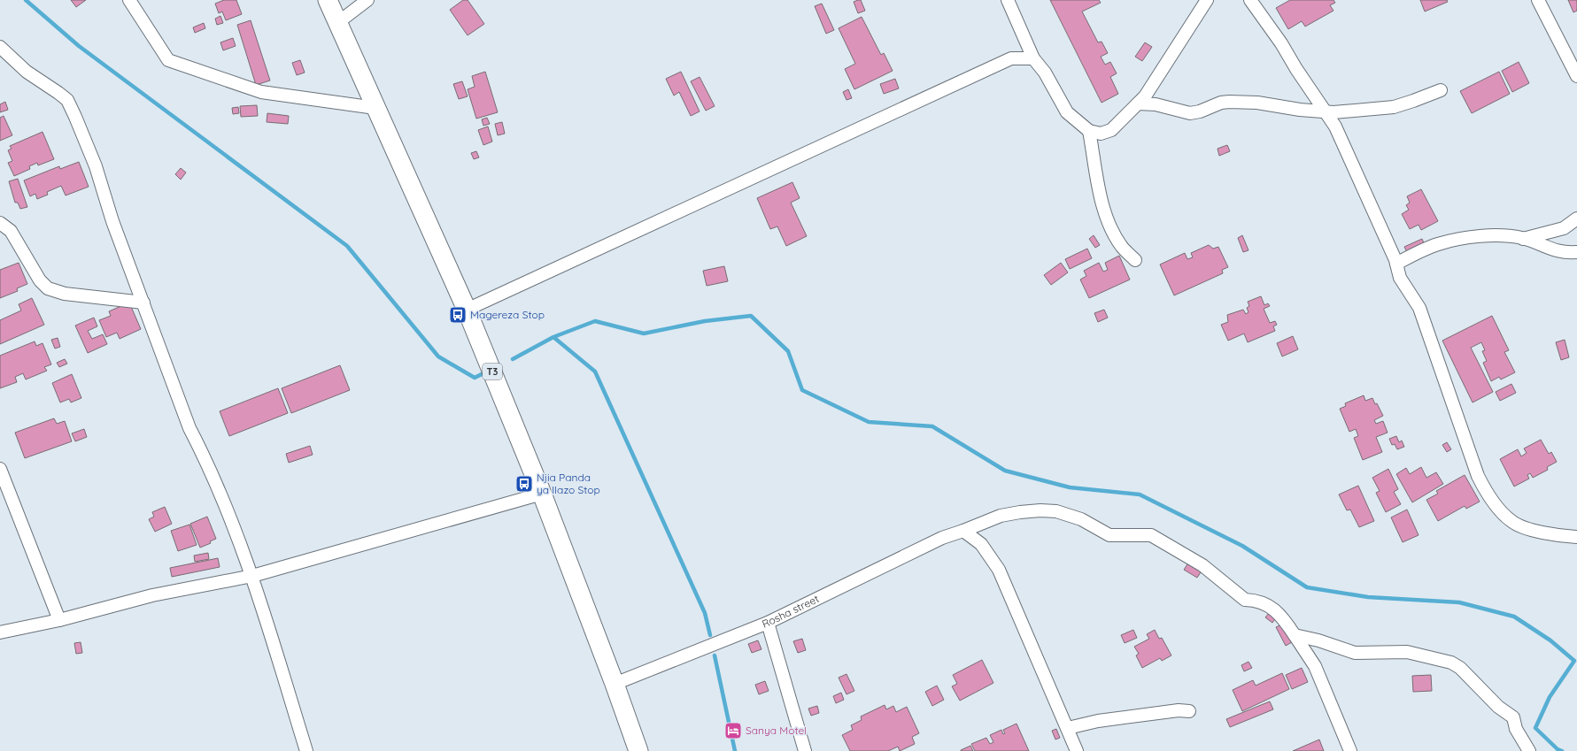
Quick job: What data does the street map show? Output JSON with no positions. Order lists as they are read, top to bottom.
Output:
{
  "streets": {
    "highway": ["T3"],
    "street": ["Rosha street"]
  },
  "crossings": [
    ["T3", "Rosha street"]
  ],
  "places": {
    "bus stop": ["Magereza Stop", "Njia Panda ya Ilazo Stop"],
    "hotel": ["Sanya Motel"]
  }
}
